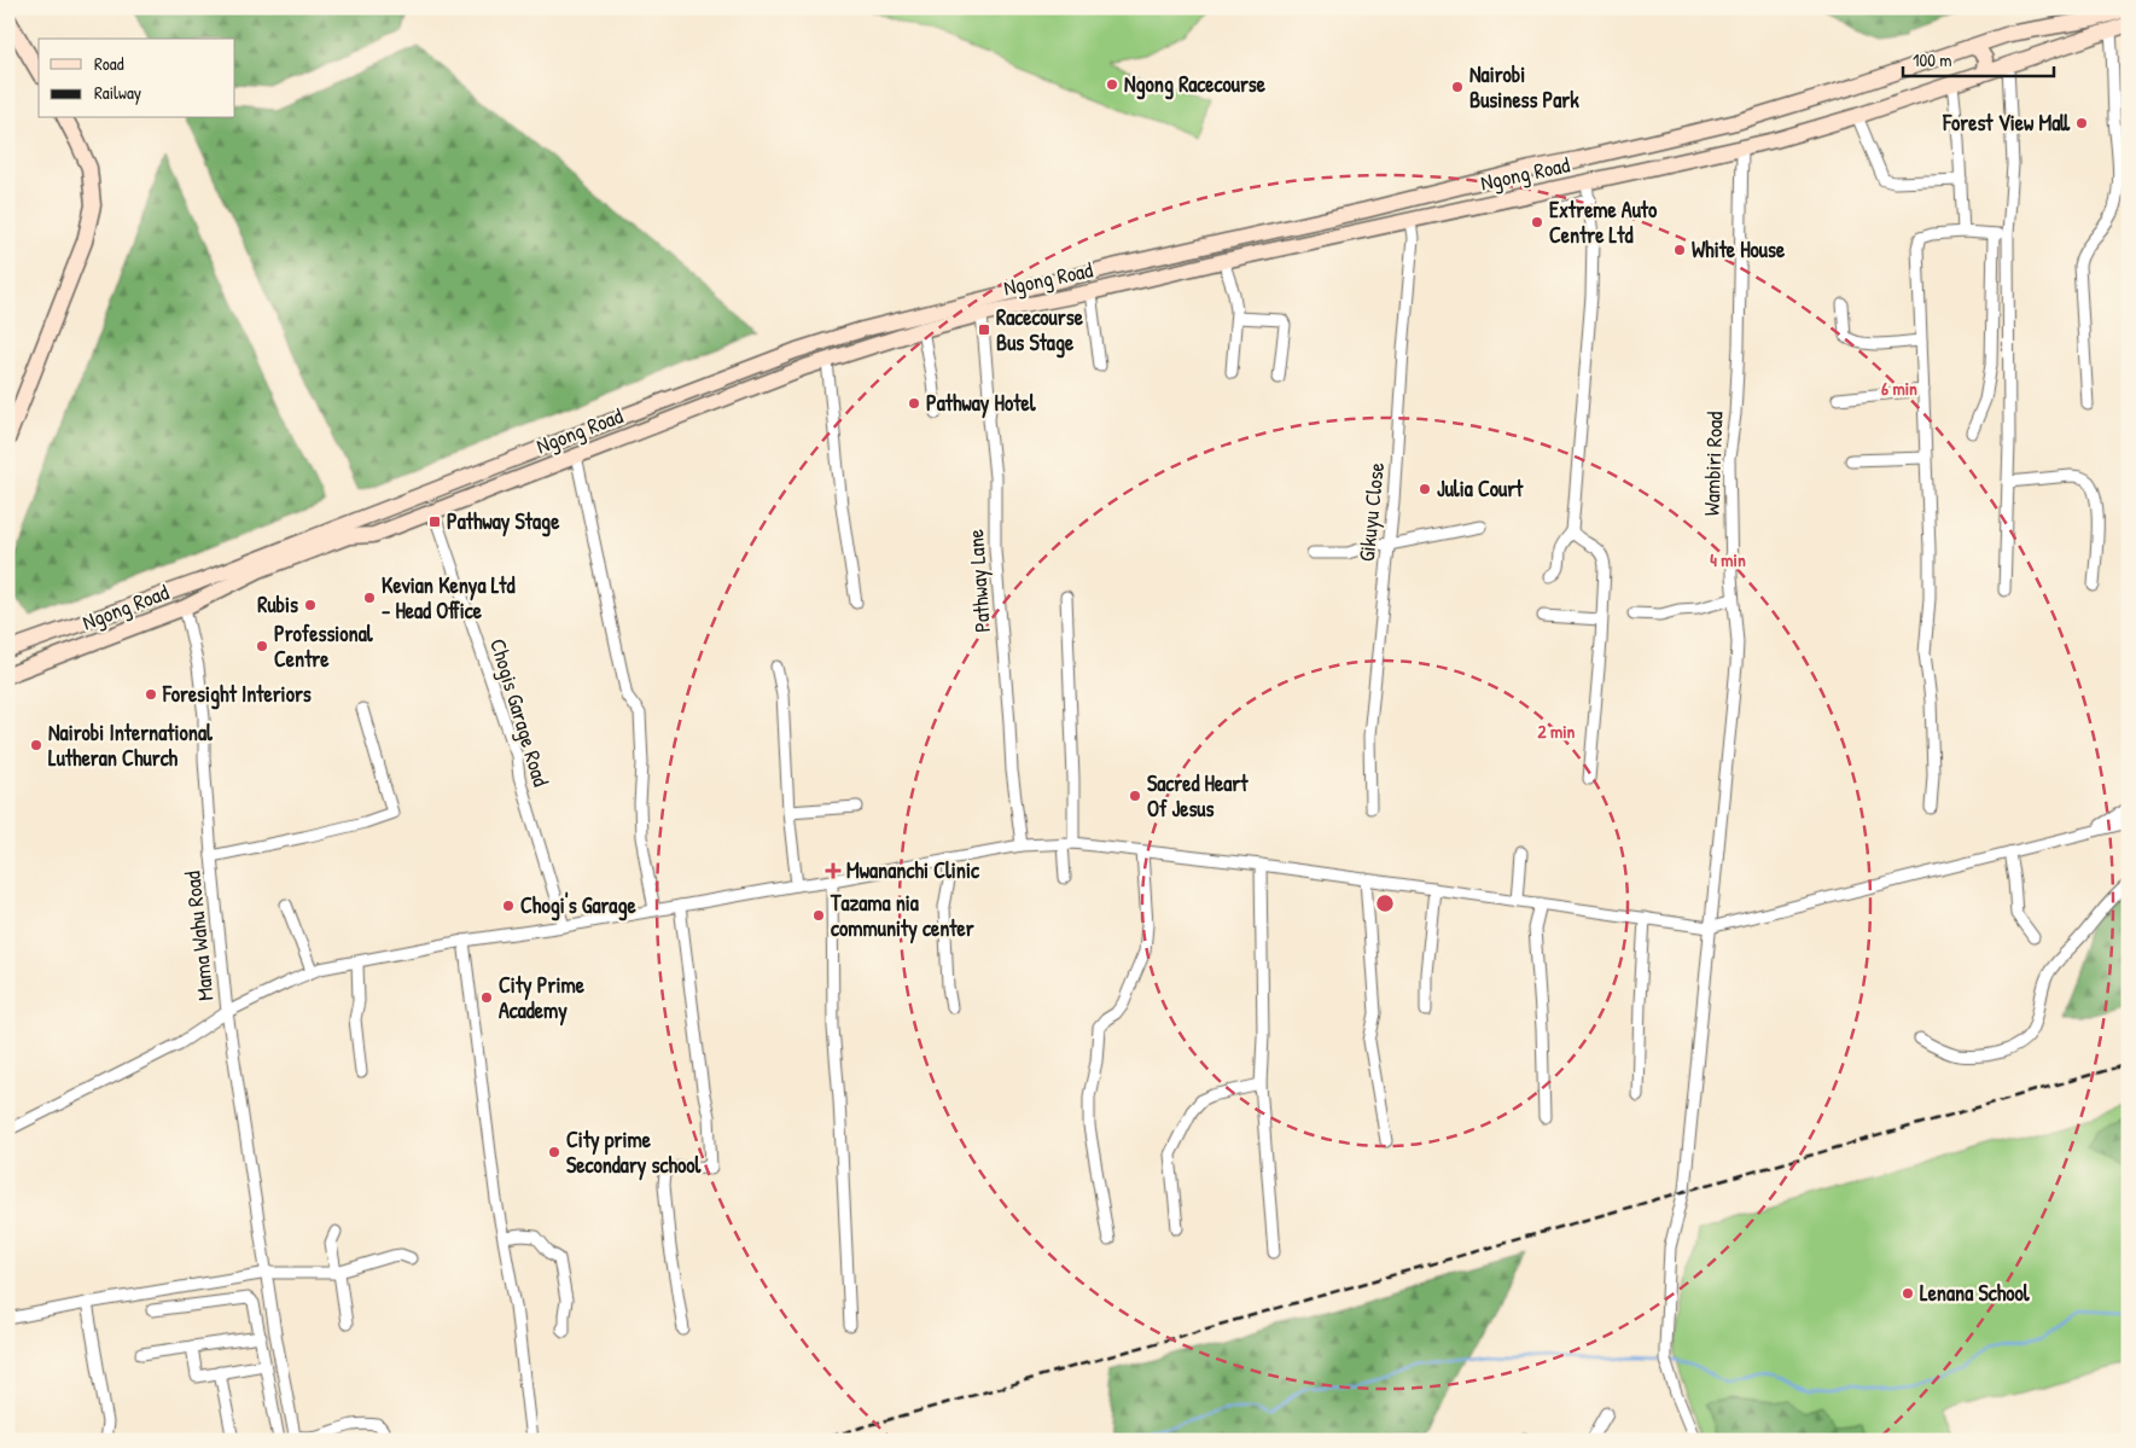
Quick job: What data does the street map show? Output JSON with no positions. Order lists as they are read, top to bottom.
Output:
{
  "streets": {
    "main road": ["Ngong Road"],
    "street": [
      "Wambiri Road",
      "Gikuyu Close",
      "Pathway Lane",
      "Chogis Garage Road",
      "Mama Wahu Road"
    ]
  },
  "crossings": [
    ["Ngong Road", "Wambiri Road"],
    ["Ngong Road", "Gikuyu Close"],
    ["Ngong Road", "Pathway Lane"],
    ["Ngong Road", "Chogis Garage Road"],
    ["Ngong Road", "Mama Wahu Road"]
  ],
  "places": {
    "other": [
      "Ngong Racecourse",
      "Nairobi Business Park",
      "Forest View Mall",
      "Extreme Auto Centre Ltd",
      "White House",
      "Pathway Hotel",
      "Julia Court",
      "Kevian Kenya Ltd - Head Office",
      "Rubis",
      "Professional Centre",
      "Foresight Interiors",
      "Nairobi International Lutheran Church",
      "Sacred Heart Of Jesus",
      "Chogi's Garage",
      "Tazama nia community center",
      "City Prime Academy",
      "City prime Secondary school",
      "Lenana School"
    ],
    "transit": ["Racecourse Bus Stage", "Pathway Stage"],
    "health": ["Mwananchi Clinic"]
  },
  "legend": ["Road", "Railway"],
  "scale_bar": "100 m",
  "rings": ["6 min", "4 min", "2 min"]
}
